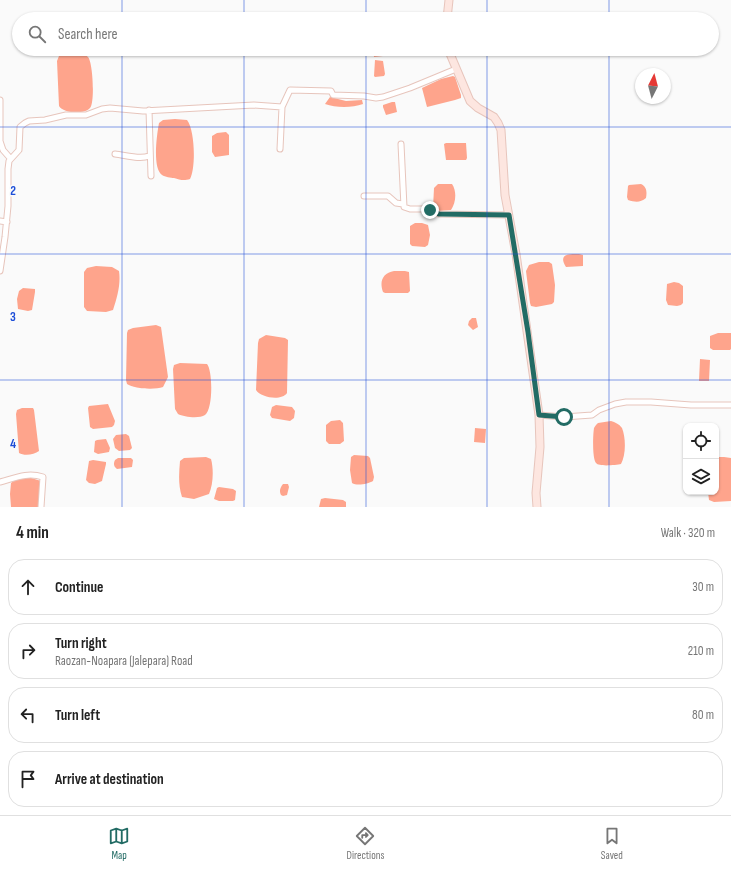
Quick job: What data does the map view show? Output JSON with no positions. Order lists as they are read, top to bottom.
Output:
{
  "north": "top",
  "page": {
    "search": "Search here",
    "heading": ["4 min", "Walk · 320 m"],
    "list": [
      ["Continue", "30 m"],
      ["Turn right", "Raozan-Noapara (Jalepara) Road", "210 m"],
      ["Turn left", "80 m"],
      "Arrive at destination"
    ],
    "nav": ["Map", "Directions", "Saved"]
  },
  "grid": {
    "rows": ["2", "3", "4"]
  }
}
